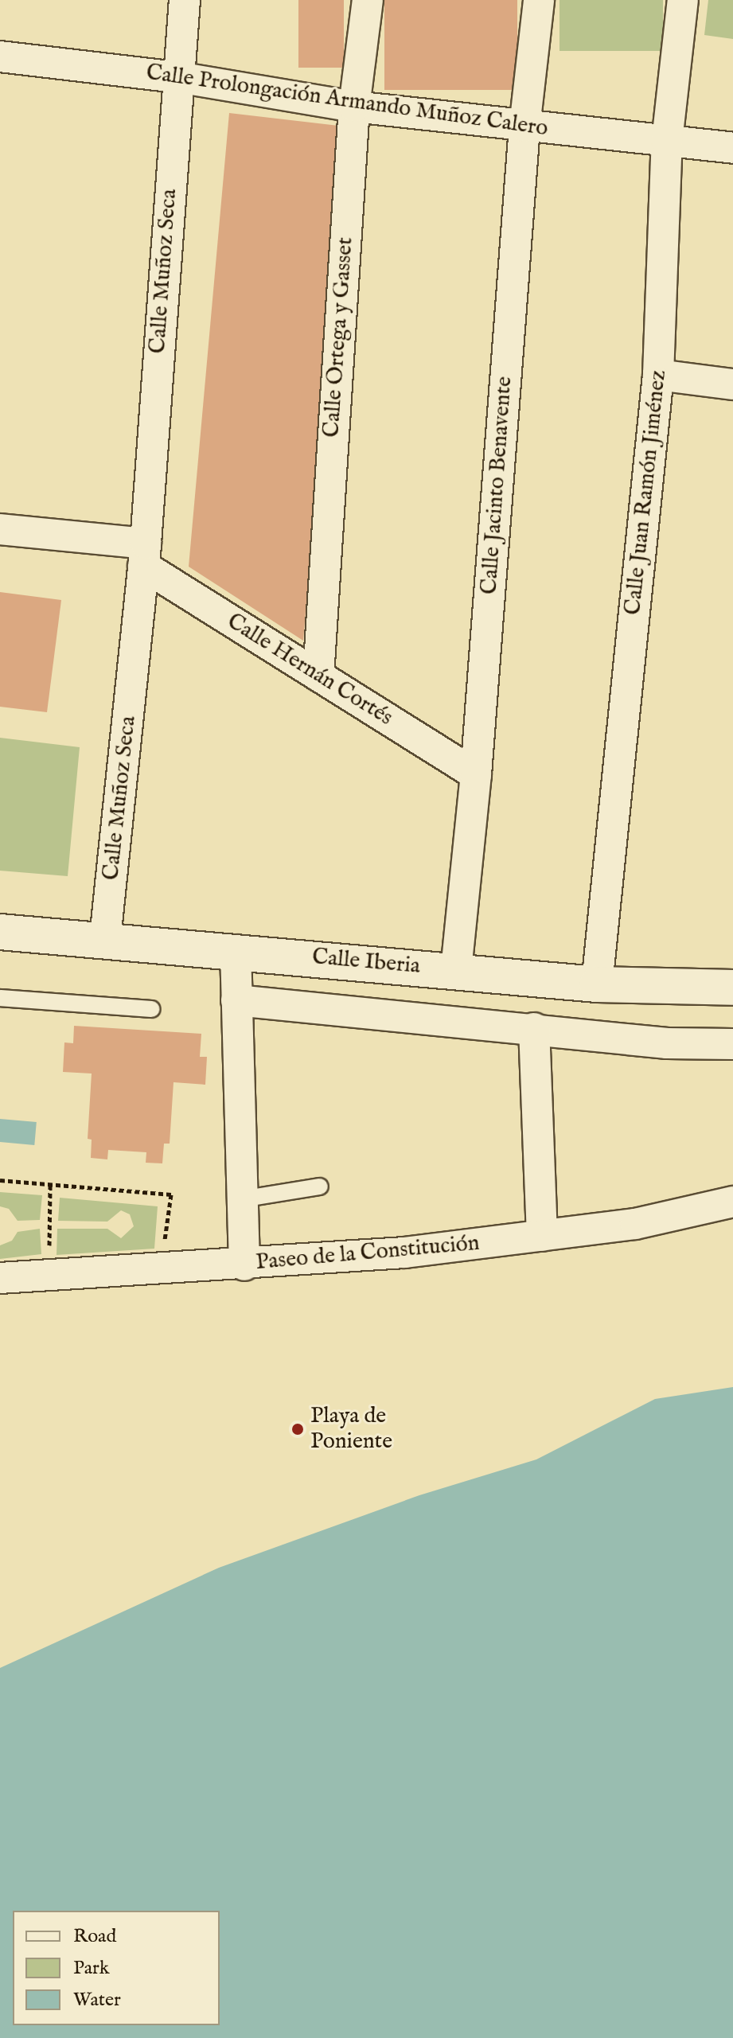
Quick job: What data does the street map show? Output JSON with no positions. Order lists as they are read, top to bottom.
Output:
{
  "streets": {
    "main road": ["Calle Iberia"],
    "street": [
      "Calle Prolongación Armando Muñoz Calero",
      "Calle Muñoz Seca",
      "Calle Ortega y Gasset",
      "Calle Jacinto Benavente",
      "Calle Juan Ramón Jiménez",
      "Calle Hernán Cortés",
      "Paseo de la Constitución"
    ]
  },
  "crossings": [
    ["Calle Prolongación Armando Muñoz Calero", "Calle Muñoz Seca"],
    ["Calle Prolongación Armando Muñoz Calero", "Calle Ortega y Gasset"],
    ["Calle Prolongación Armando Muñoz Calero", "Calle Jacinto Benavente"],
    ["Calle Prolongación Armando Muñoz Calero", "Calle Juan Ramón Jiménez"],
    ["Calle Muñoz Seca", "Calle Hernán Cortés"],
    ["Calle Muñoz Seca", "Calle Iberia"],
    ["Calle Ortega y Gasset", "Calle Hernán Cortés"],
    ["Calle Jacinto Benavente", "Calle Hernán Cortés"],
    ["Calle Jacinto Benavente", "Calle Iberia"],
    ["Calle Juan Ramón Jiménez", "Calle Iberia"]
  ],
  "places": ["Playa de Poniente"],
  "legend": ["Road", "Park", "Water"]
}
